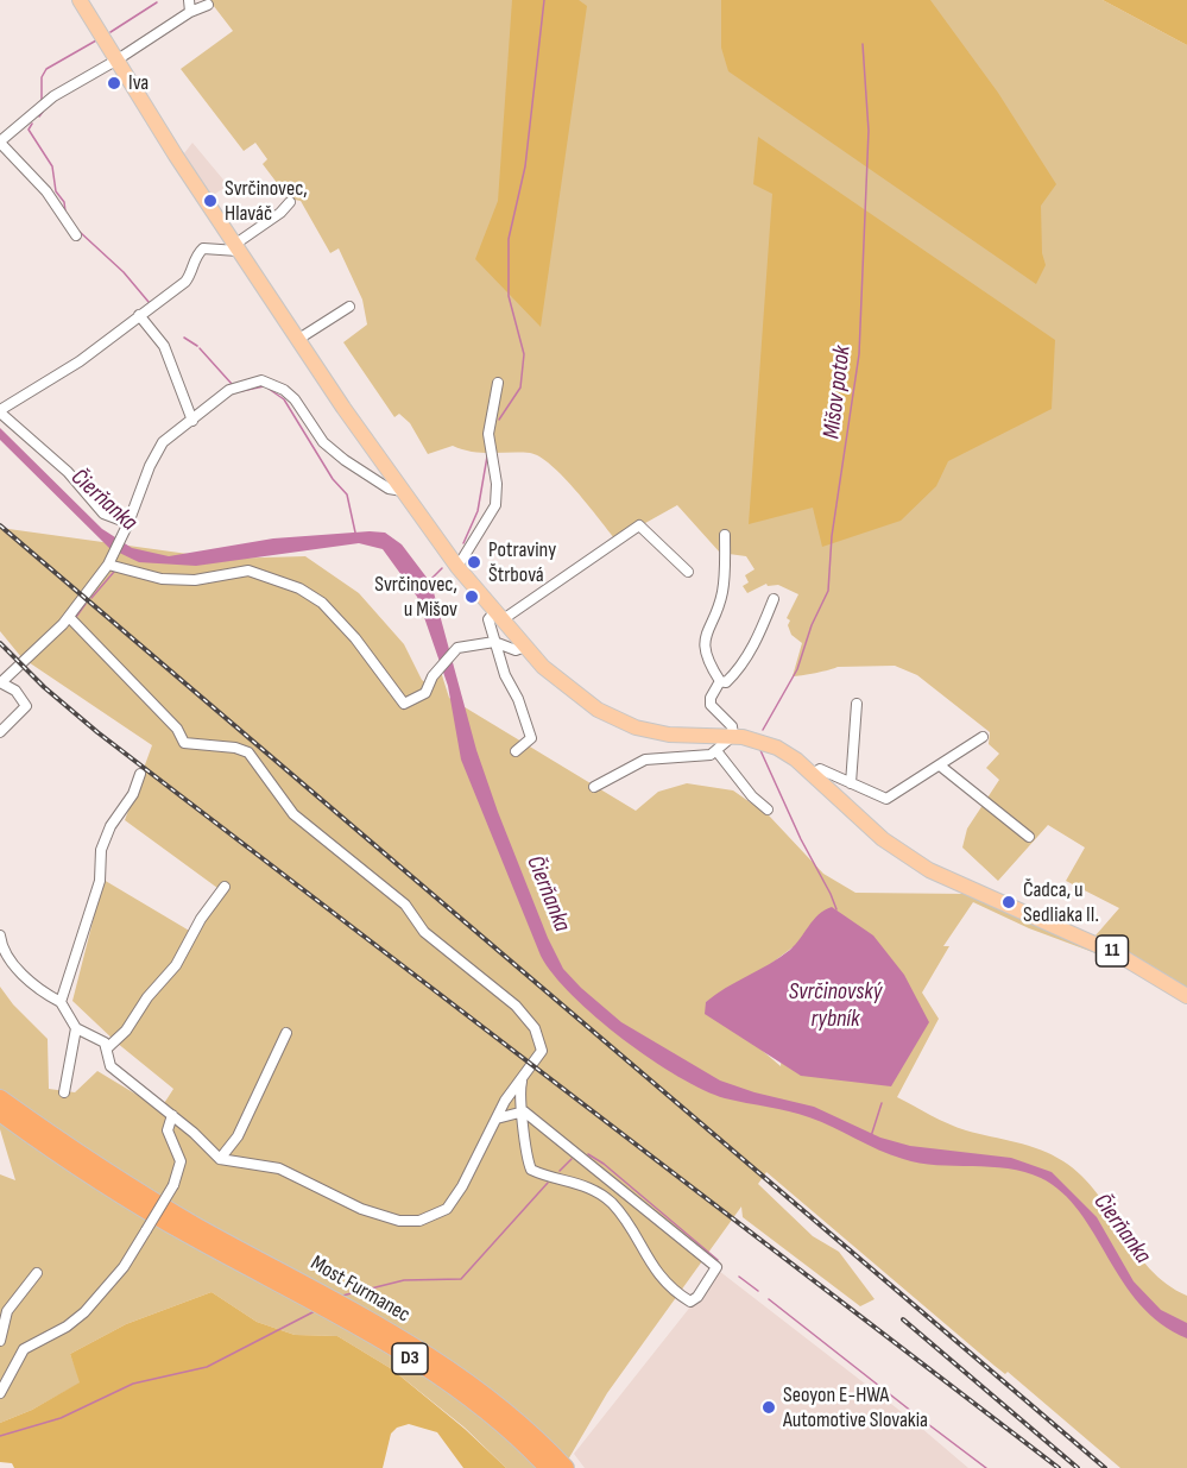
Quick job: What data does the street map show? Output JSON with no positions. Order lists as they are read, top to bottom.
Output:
{
  "streets": {
    "highway": ["Most Furmanec", "D3"],
    "main road": ["11"]
  },
  "crossings": [
    ["Most Furmanec", "D3"]
  ],
  "water": ["Mišov potok", "Čierňanka", "Svrčinovský rybník"],
  "places": [
    "Iva",
    "Svrčinovec, Hlaváč",
    "Potraviny Štrbová",
    "Svrčinovec, u Mišov",
    "Čadca, u Sedliaka II.",
    "Seoyon E-HWA Automotive Slovakia"
  ]
}
